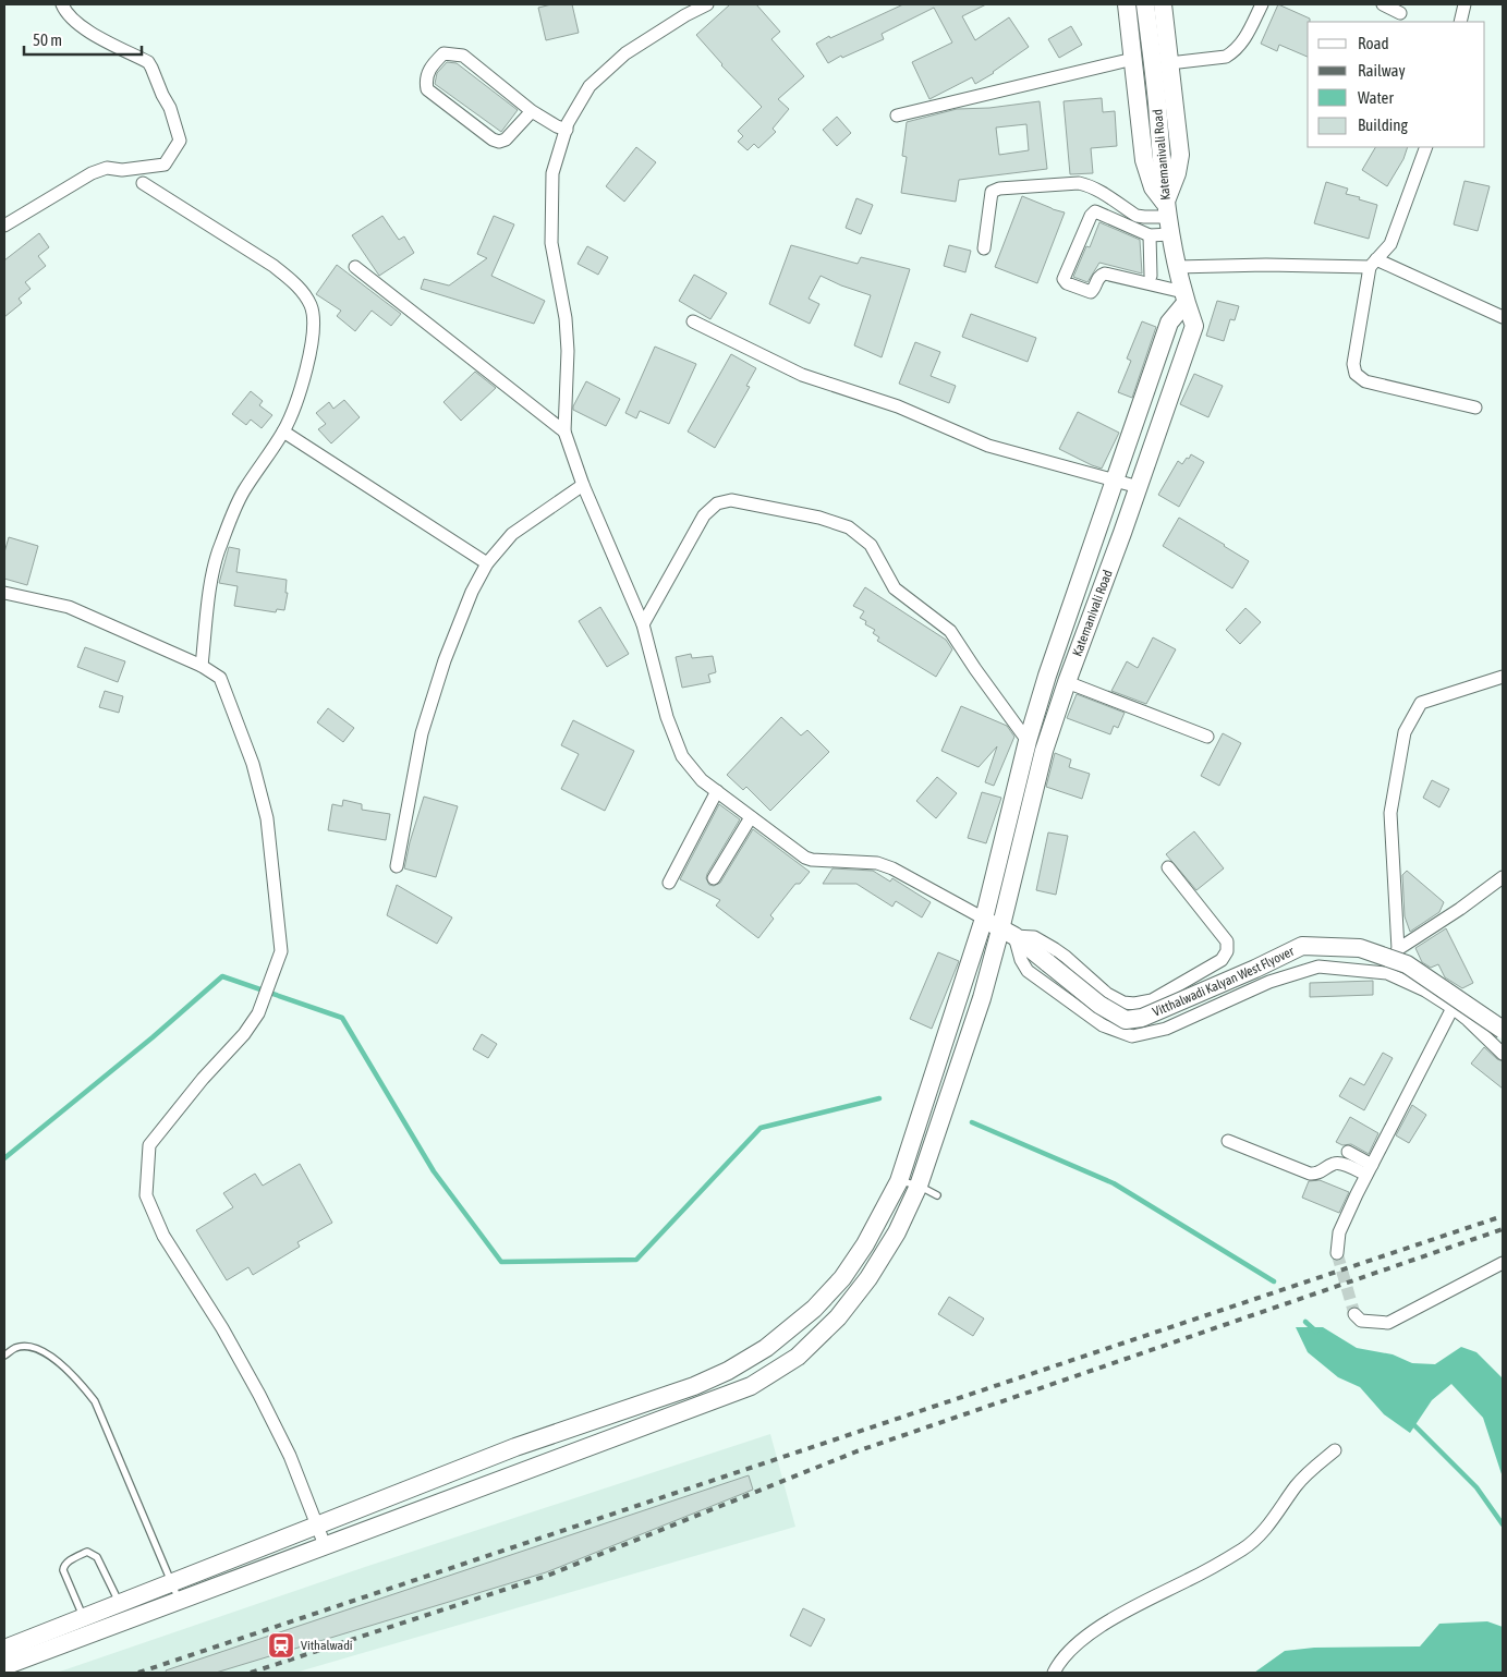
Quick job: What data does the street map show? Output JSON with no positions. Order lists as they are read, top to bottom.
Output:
{
  "streets": {
    "main road": ["Katemanivali Road", "Vitthalwadi Kalyan West Flyover"]
  },
  "crossings": [
    ["Katemanivali Road", "Vitthalwadi Kalyan West Flyover"]
  ],
  "places": {
    "station": ["Vithalwadi"]
  },
  "legend": [
    "Road",
    "Railway",
    "Water",
    "Building"
  ],
  "scale_bar": "50 m"
}
